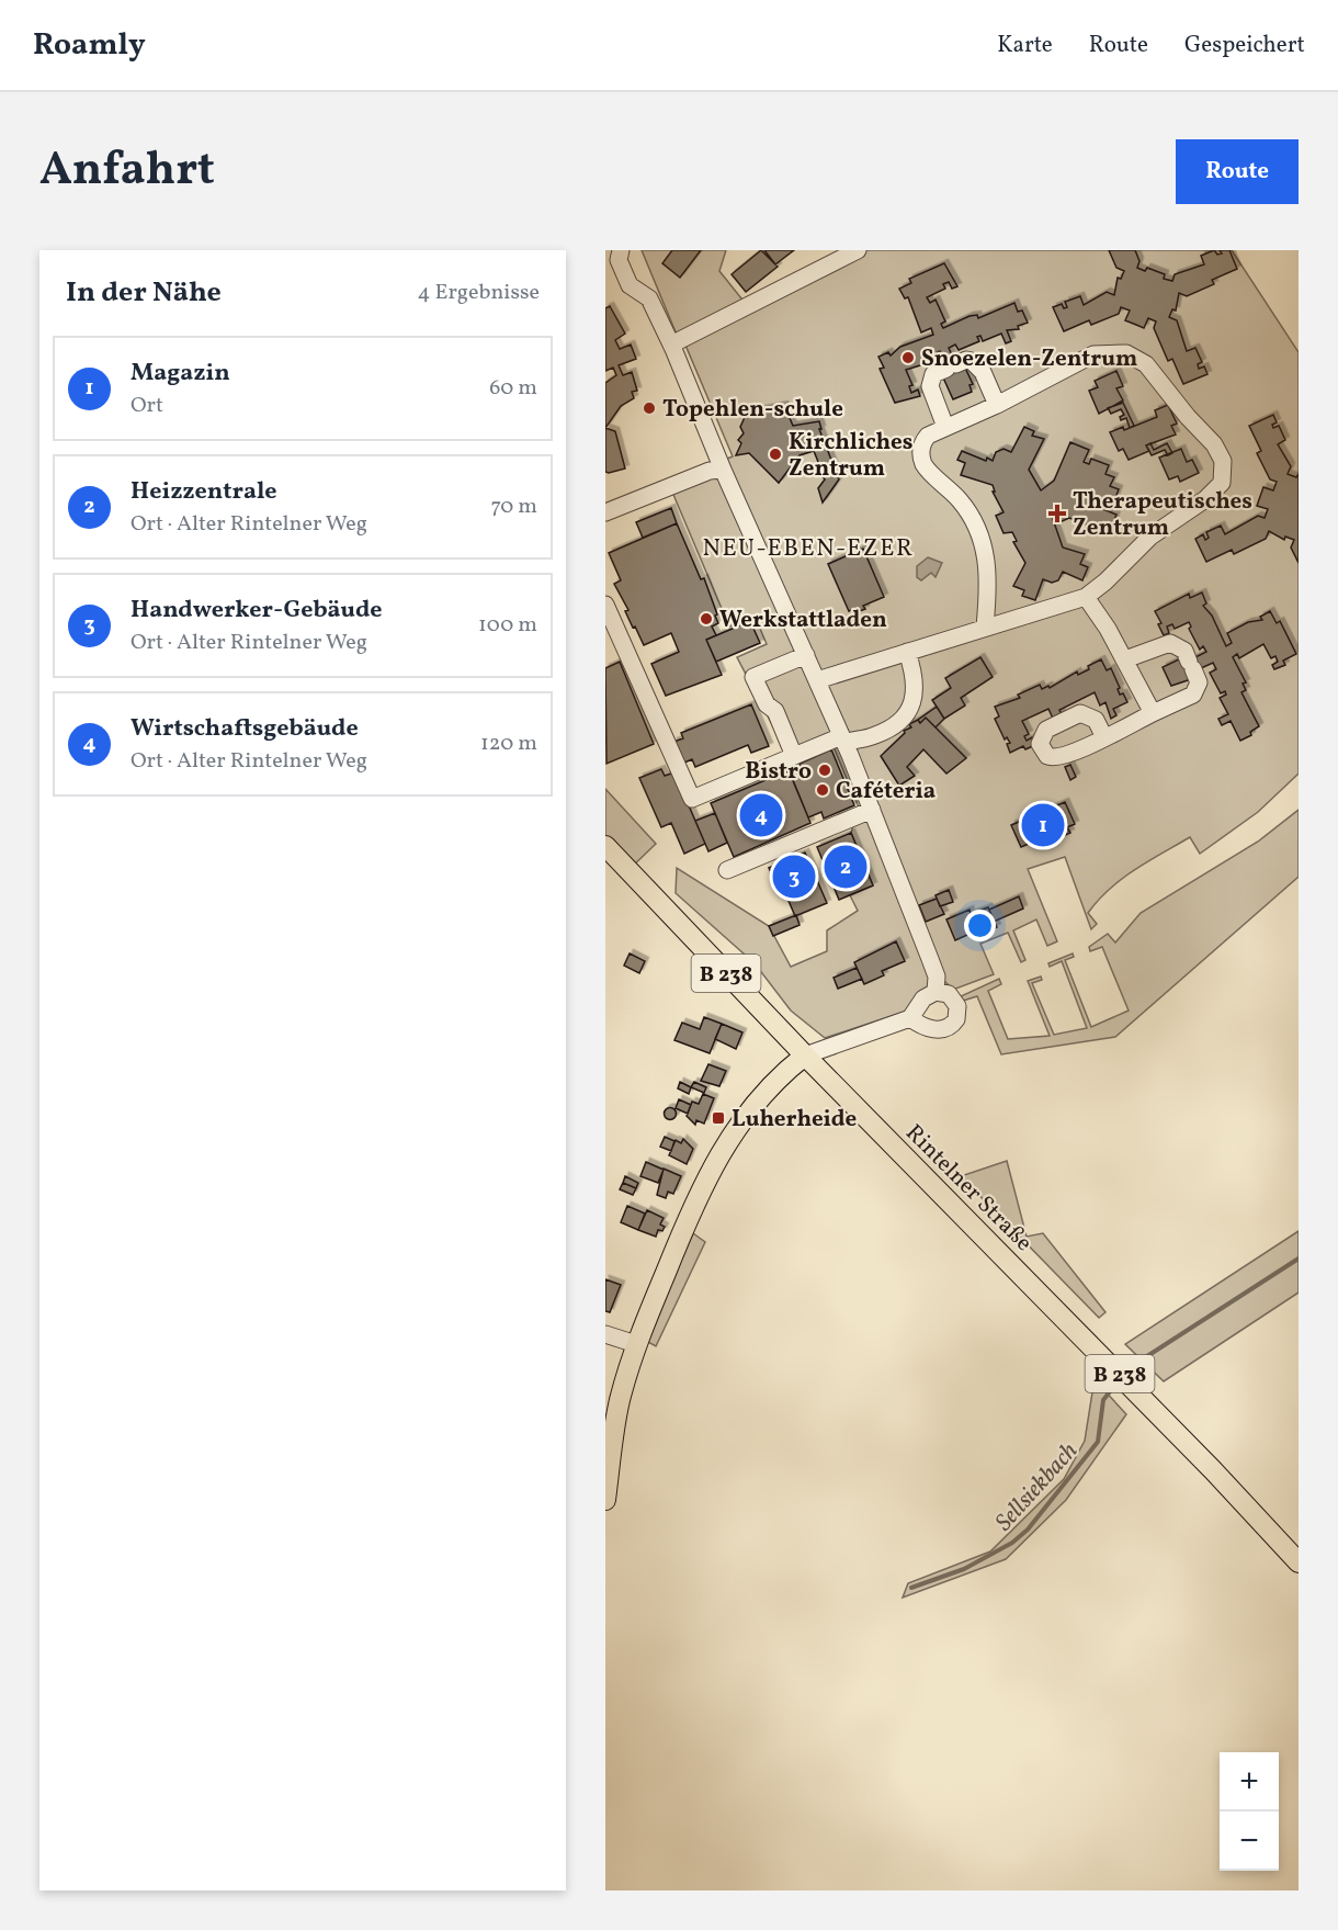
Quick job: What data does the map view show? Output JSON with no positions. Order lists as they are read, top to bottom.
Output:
{
  "streets": {
    "main road": ["B 238", "Rintelner Straße"]
  },
  "districts": ["NEU-EBEN-EZER"],
  "water": ["Sellsiekbach"],
  "places": {
    "other": [
      "Snoezelen-Zentrum",
      "Topehlen-schule",
      "Kirchliches Zentrum",
      "Werkstattladen",
      "Bistro",
      "Caféteria"
    ],
    "health": ["Therapeutisches Zentrum"],
    "transit": ["Luherheide"]
  },
  "page": {
    "header": "Roamly",
    "nav": ["Karte", "Route", "Gespeichert"],
    "title": "Anfahrt",
    "buttons": "Route",
    "heading": ["In der Nähe", "4 Ergebnisse"],
    "list": [
      {
        "mark": "1",
        "name": "Magazin",
        "note": "Ort",
        "value": "60 m"
      },
      {
        "mark": "2",
        "name": "Heizzentrale",
        "note": "Ort · Alter Rintelner Weg",
        "value": "70 m"
      },
      {
        "mark": "3",
        "name": "Handwerker-Gebäude",
        "note": "Ort · Alter Rintelner Weg",
        "value": "100 m"
      },
      {
        "mark": "4",
        "name": "Wirtschaftsgebäude",
        "note": "Ort · Alter Rintelner Weg",
        "value": "120 m"
      }
    ],
    "pins": [
      "4",
      "1",
      "2",
      "3"
    ],
    "map_buttons": ["+", "−"]
  }
}
